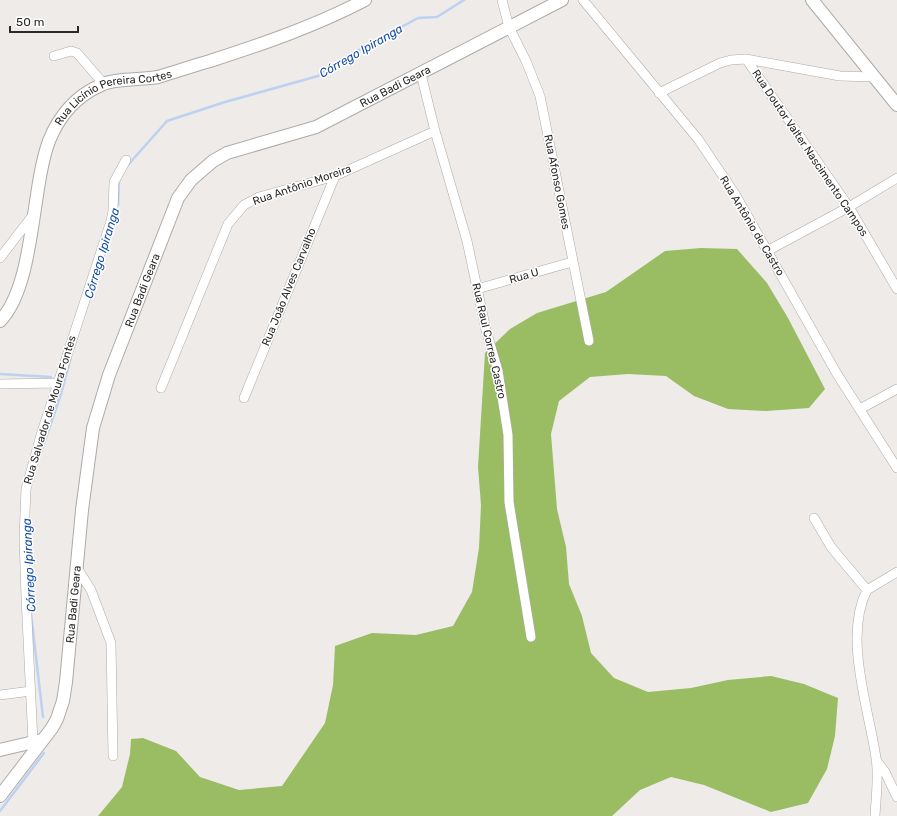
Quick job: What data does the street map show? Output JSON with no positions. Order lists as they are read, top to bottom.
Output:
{
  "streets": {
    "street": [
      "Rua Badi Geara",
      "Rua Licínio Pereira Cortes",
      "Rua Doutor Valter Nascimento Campos",
      "Rua Afonso Gomes",
      "Rua Antônio Moreira",
      "Rua Antônio de Castro",
      "Rua U",
      "Rua João Alves Carvalho",
      "Rua Raul Correa Castro",
      "Rua Salvador de Moura Fontes"
    ]
  },
  "crossings": [
    ["Rua Badi Geara", "Rua Afonso Gomes"],
    ["Rua Badi Geara", "Rua Raul Correa Castro"],
    ["Rua Badi Geara", "Rua Salvador de Moura Fontes"],
    ["Rua Afonso Gomes", "Rua U"],
    ["Rua Antônio Moreira", "Rua João Alves Carvalho"],
    ["Rua Antônio Moreira", "Rua Raul Correa Castro"],
    ["Rua U", "Rua Raul Correa Castro"]
  ],
  "water": ["Córrego Ipiranga"],
  "scale_bar": "50 m"
}
